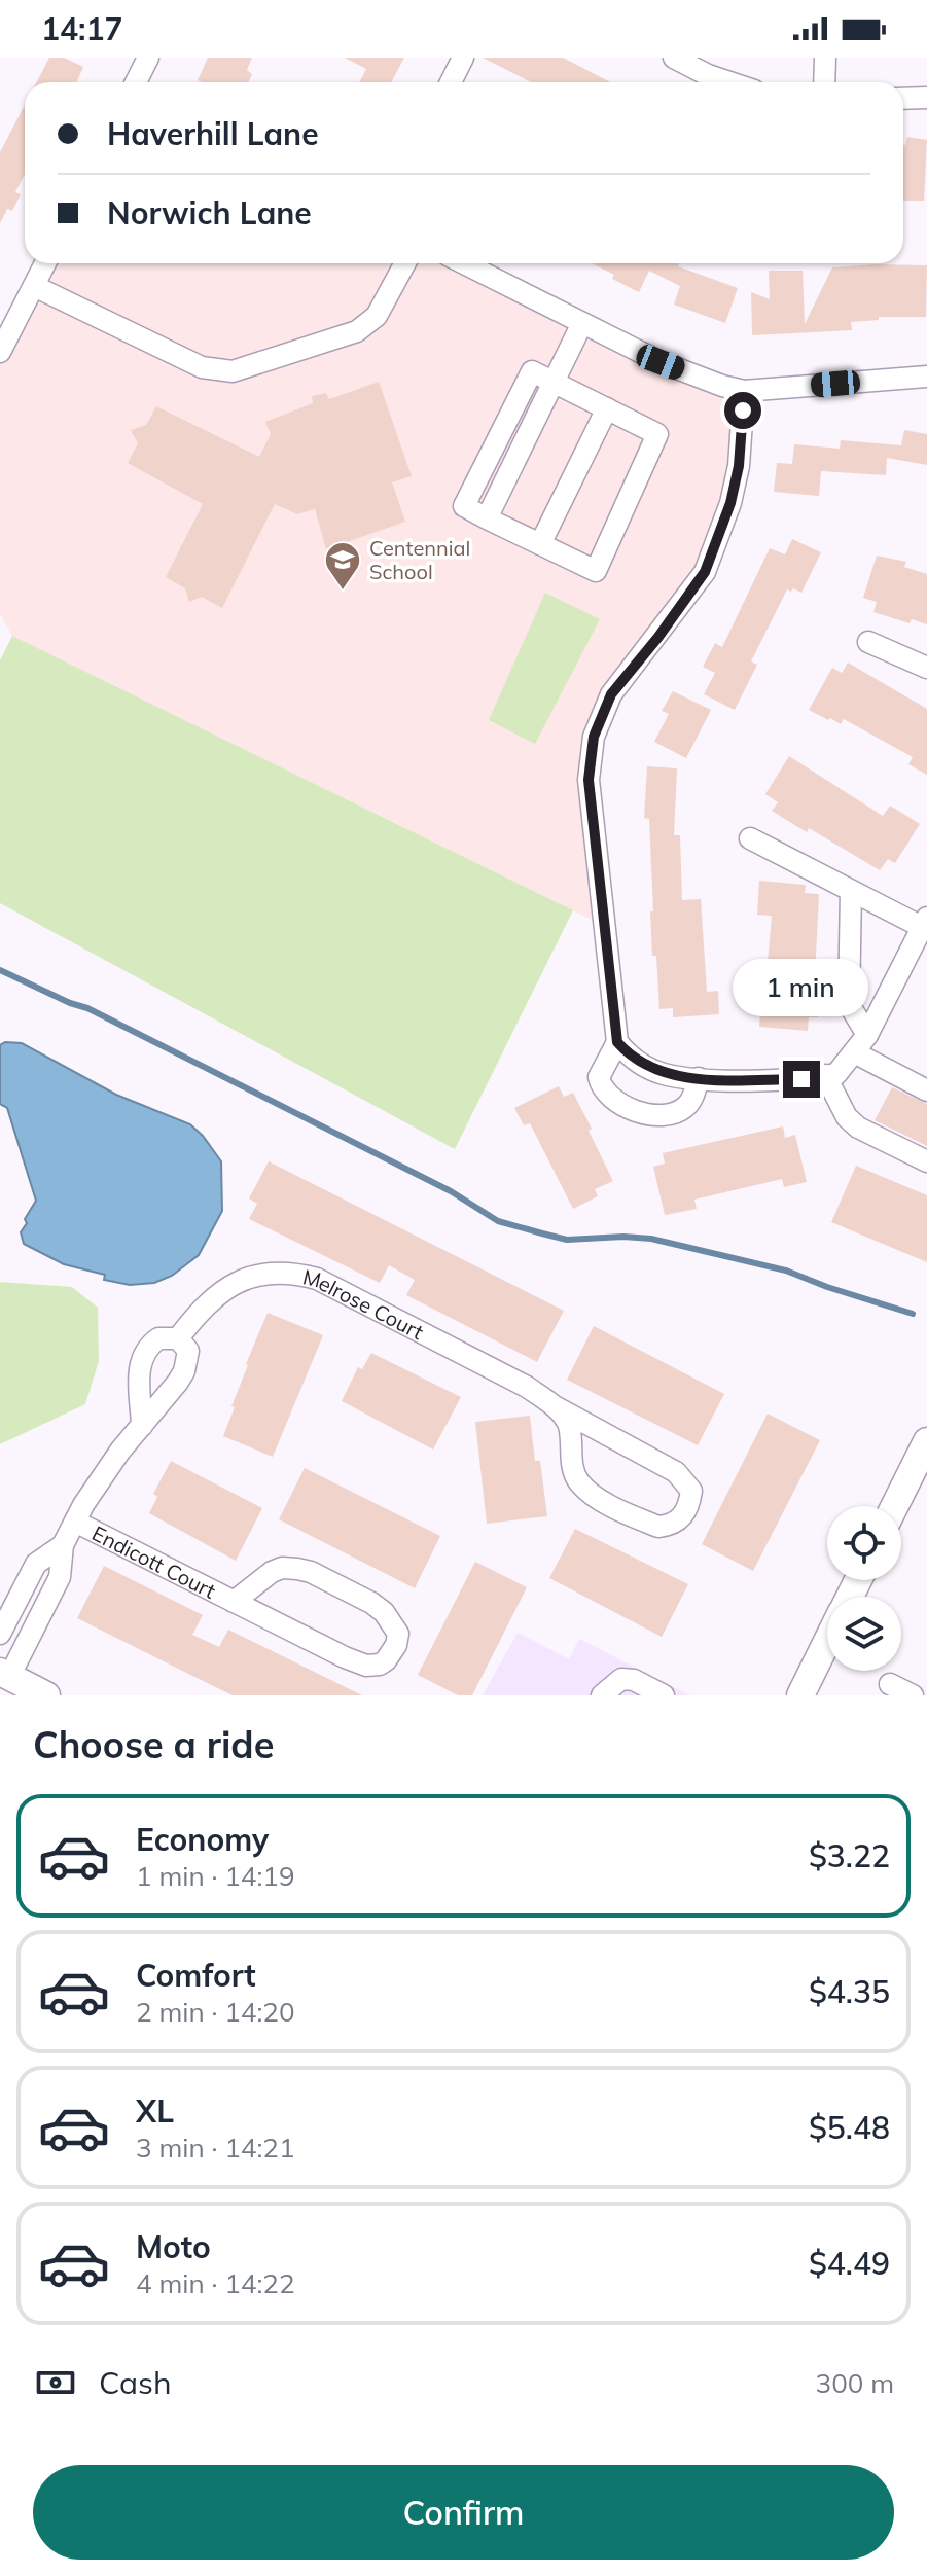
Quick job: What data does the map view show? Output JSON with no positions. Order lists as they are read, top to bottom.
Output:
{
  "streets": {
    "street": ["Melrose Court", "Endicott Court"]
  },
  "places": {
    "school or university": ["Centennial School"]
  },
  "page": {
    "status": "14:17",
    "banner": ["Haverhill Lane", "Norwich Lane"],
    "bubble": "1 min",
    "heading": "Choose a ride",
    "list": [
      {
        "name": "Economy",
        "note": "1 min · 14:19",
        "value": "$3.22"
      },
      {
        "name": "Comfort",
        "note": "2 min · 14:20",
        "value": "$4.35"
      },
      {
        "name": "XL",
        "note": "3 min · 14:21",
        "value": "$5.48"
      },
      {
        "name": "Moto",
        "note": "4 min · 14:22",
        "value": "$4.49"
      }
    ],
    "pay": ["Cash", "300 m"],
    "buttons": "Confirm"
  }
}
